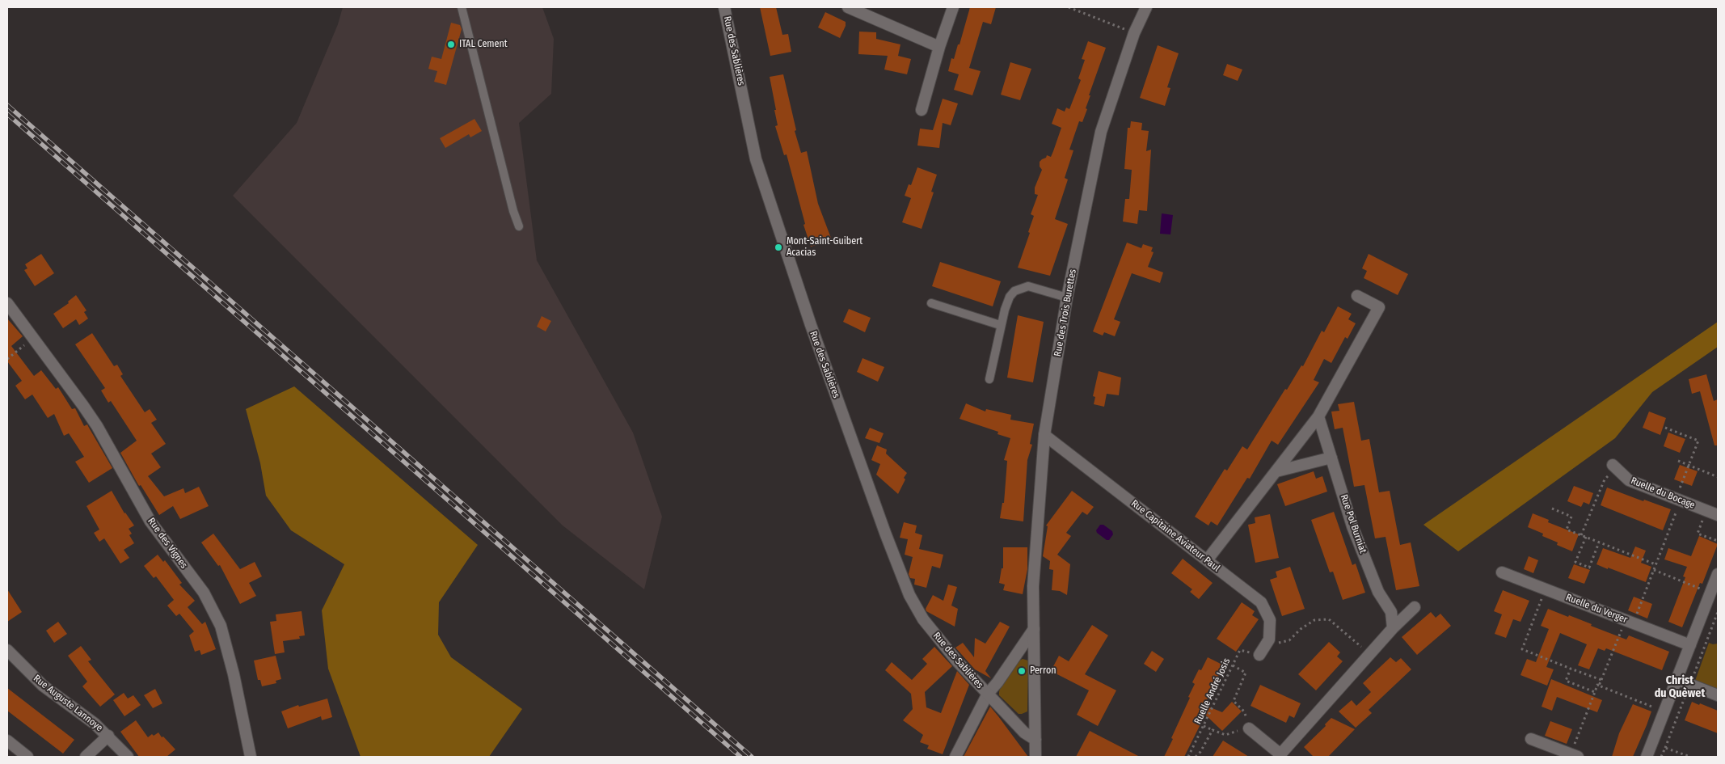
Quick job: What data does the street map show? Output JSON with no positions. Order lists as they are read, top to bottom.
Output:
{
  "streets": {
    "street": [
      "Rue des Sablières",
      "Rue des Trois Burettes",
      "Ruelle du Bocage",
      "Rue Pol Burniat",
      "Rue Capitaine Aviateur Paul",
      "Rue des Vignes",
      "Ruelle du Verger",
      "Rue Auguste Lannoye"
    ],
    "path": ["Ruelle André Josis"]
  },
  "crossings": [
    ["Rue des Sablières", "Rue des Trois Burettes"],
    ["Rue des Trois Burettes", "Rue Capitaine Aviateur Paul"],
    ["Rue Capitaine Aviateur Paul", "Ruelle André Josis"]
  ],
  "districts": ["Christ du Quèwet"],
  "places": ["ITAL Cement", "Mont-Saint-Guibert Acacias", "Perron"]
}
